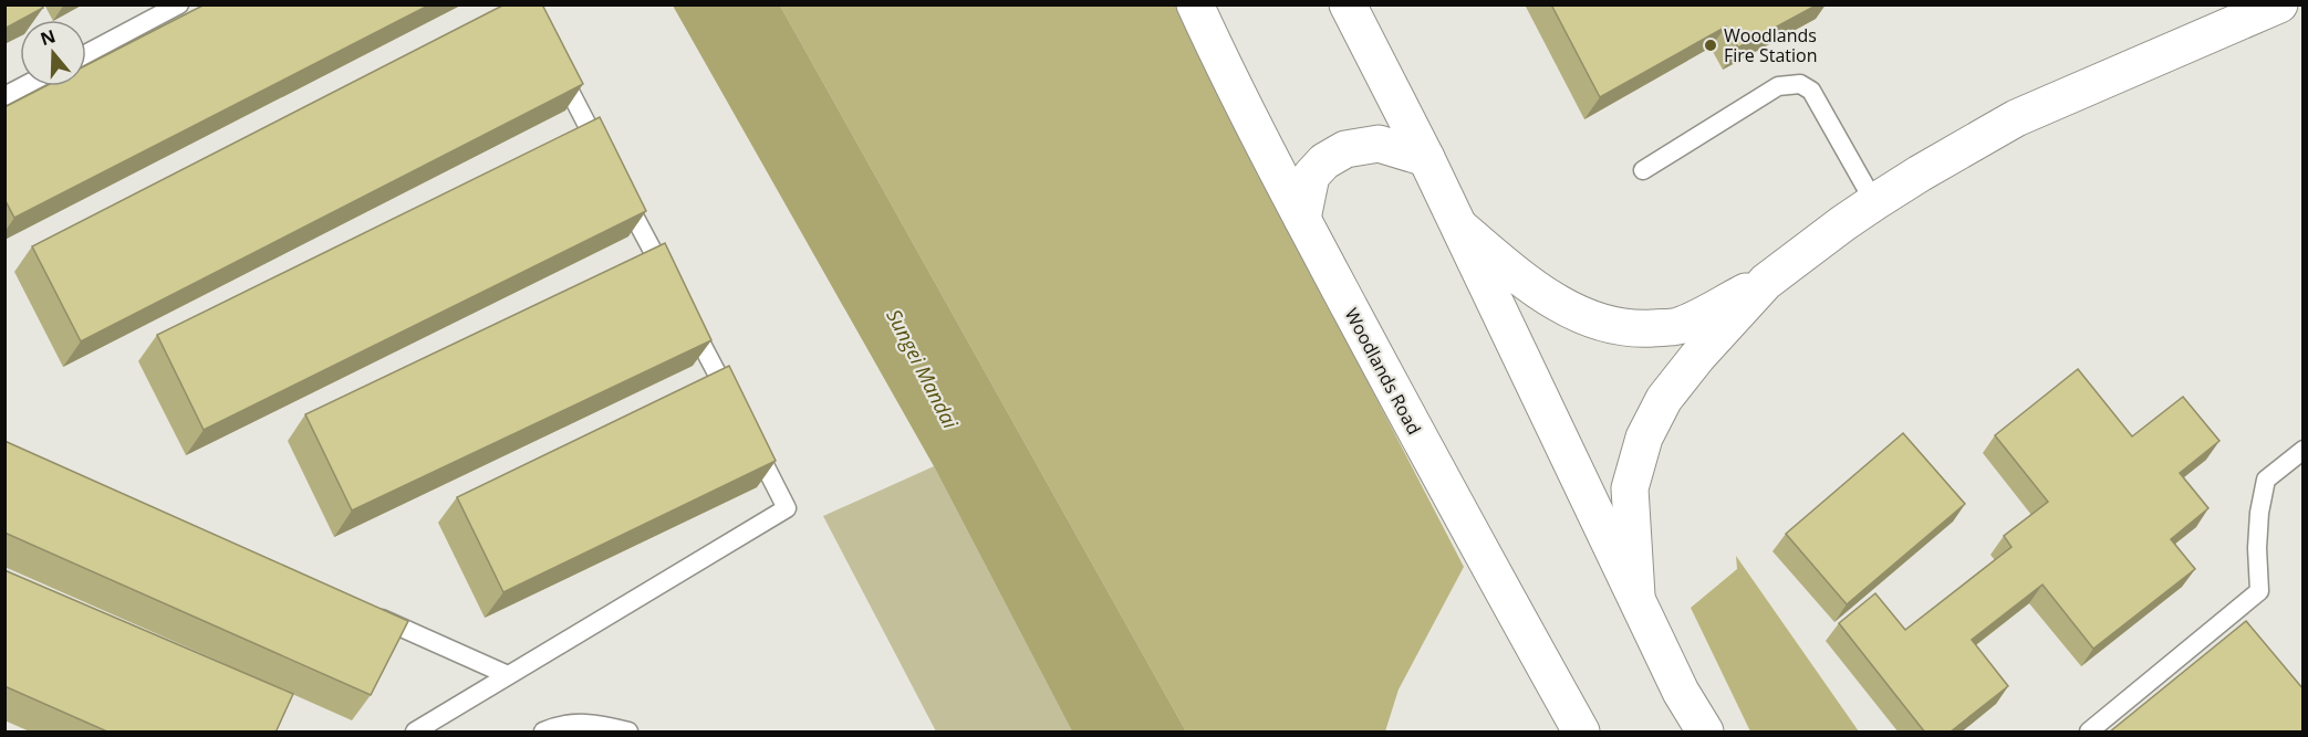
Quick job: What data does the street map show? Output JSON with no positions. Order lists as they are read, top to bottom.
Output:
{
  "streets": {
    "main road": ["Woodlands Road"]
  },
  "water": ["Sungei Mandai"],
  "places": ["Woodlands Fire Station"],
  "north": "top"
}
